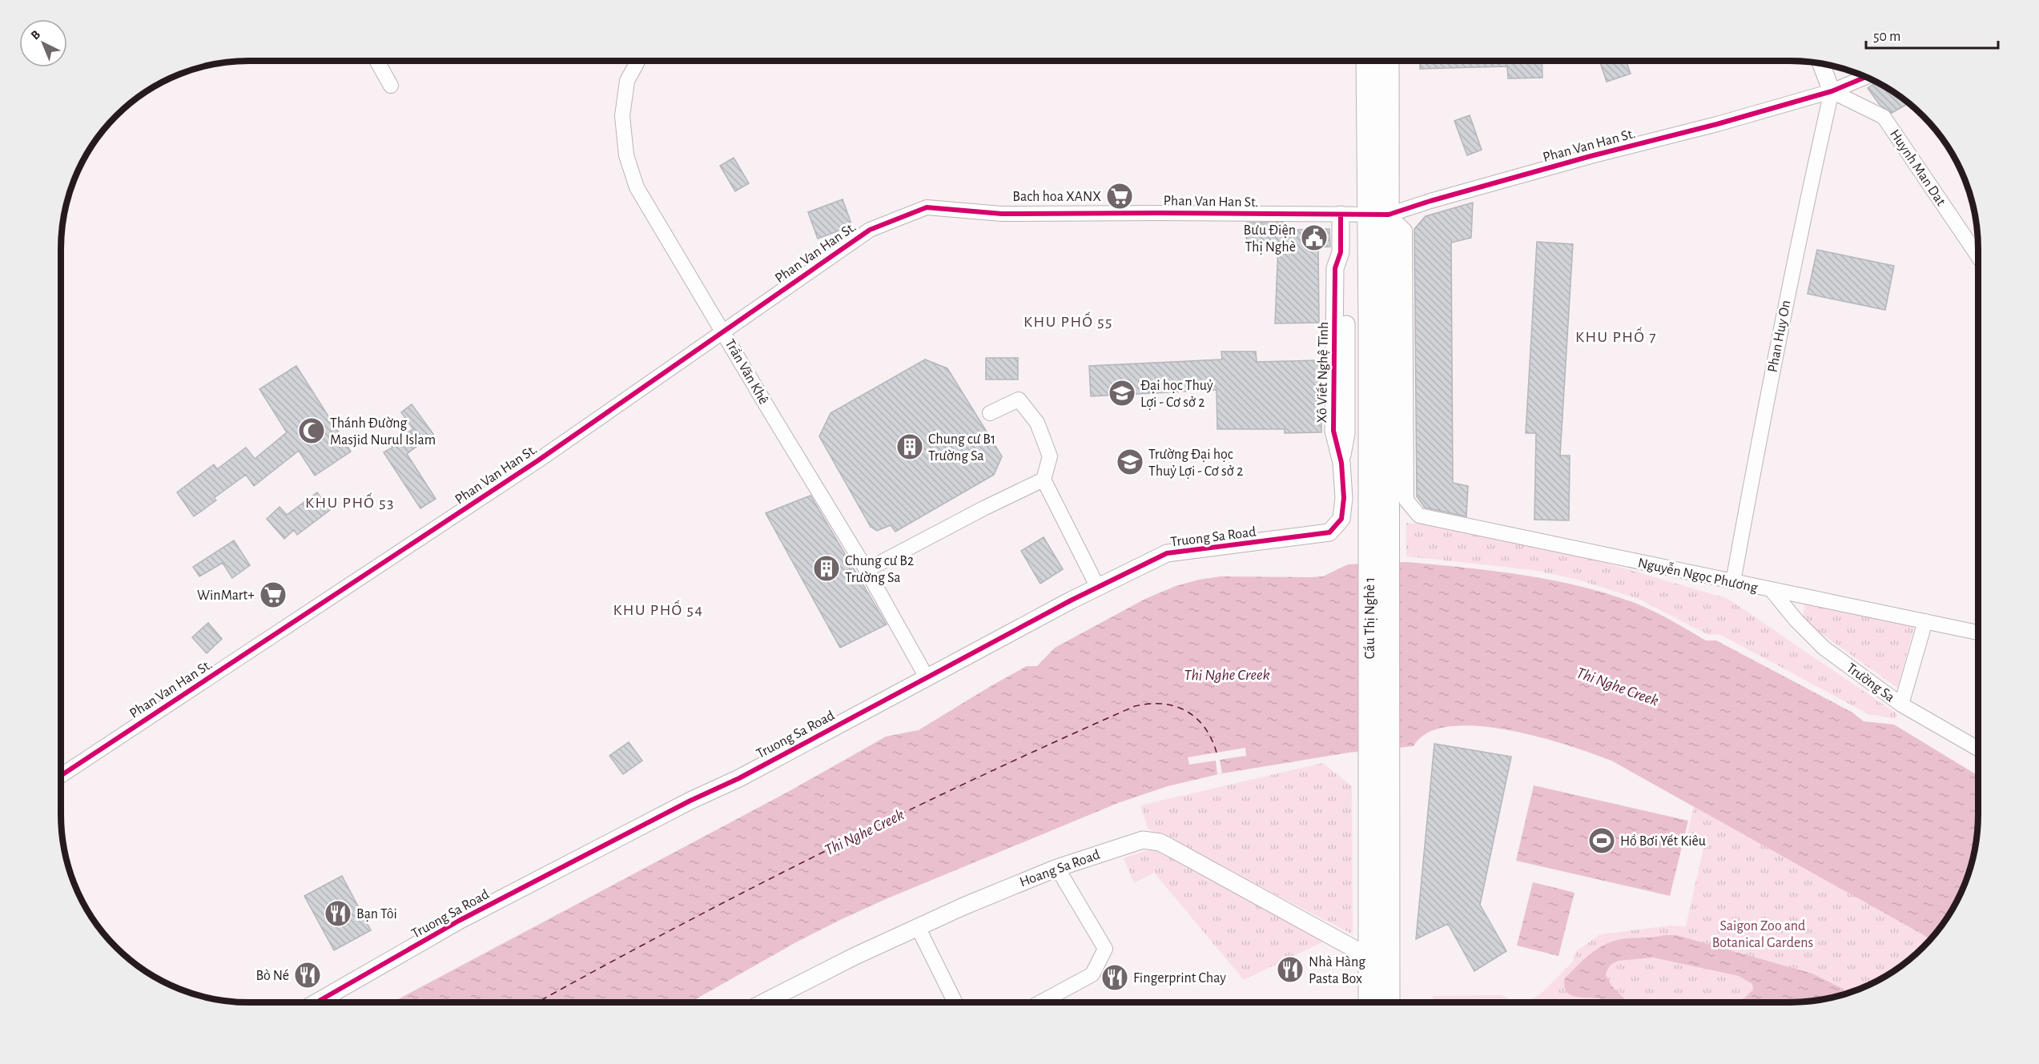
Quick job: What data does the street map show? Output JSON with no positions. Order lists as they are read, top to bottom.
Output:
{
  "streets": {
    "main road": ["Cầu Thị Nghè 1"],
    "street": [
      "Phan Van Han St.",
      "Huynh Man Dat",
      "Phan Huy On",
      "Trần Văn Khê",
      "Xô Viết Nghệ Tĩnh",
      "Truong Sa Road",
      "Nguyễn Ngọc Phương",
      "Trường Sa",
      "Hoang Sa Road"
    ]
  },
  "crossings": [
    ["Phan Van Han St.", "Huynh Man Dat"],
    ["Phan Van Han St.", "Phan Huy On"],
    ["Phan Van Han St.", "Trần Văn Khê"],
    ["Phan Van Han St.", "Xô Viết Nghệ Tĩnh"],
    ["Phan Van Han St.", "Nguyễn Ngọc Phương"],
    ["Huynh Man Dat", "Phan Huy On"],
    ["Phan Huy On", "Nguyễn Ngọc Phương"],
    ["Trần Văn Khê", "Truong Sa Road"],
    ["Xô Viết Nghệ Tĩnh", "Truong Sa Road"],
    ["Nguyễn Ngọc Phương", "Trường Sa"],
    ["Cầu Thị Nghè 1", "Hoang Sa Road"]
  ],
  "districts": [
    "KHU PHỐ 55",
    "KHU PHỐ 7",
    "KHU PHỐ 53",
    "KHU PHỐ 54"
  ],
  "water": ["Thi Nghe Creek"],
  "parks": ["Saigon Zoo and Botanical Gardens"],
  "places": {
    "supermarket": ["Bach hoa XANX", "WinMart+"],
    "public building": ["Bưu Điện Thị Nghè"],
    "school or university": ["Đại học Thuỷ Lợi - Cơ sở 2", "Trường Đại học Thuỷ Lợi - Cơ sở 2"],
    "mosque": ["Thánh Đường Masjid Nurul Islam"],
    "building": ["Chung cư B1 Trường Sa", "Chung cư B2 Trường Sa"],
    "sports": ["Hồ Bơi Yết Kiêu"],
    "restaurant": [
      "Bạn Tôi",
      "Nhà Hàng Pasta Box",
      "Bò Né",
      "Fingerprint Chay"
    ]
  },
  "scale_bar": "50 m",
  "north": "top left"
}
